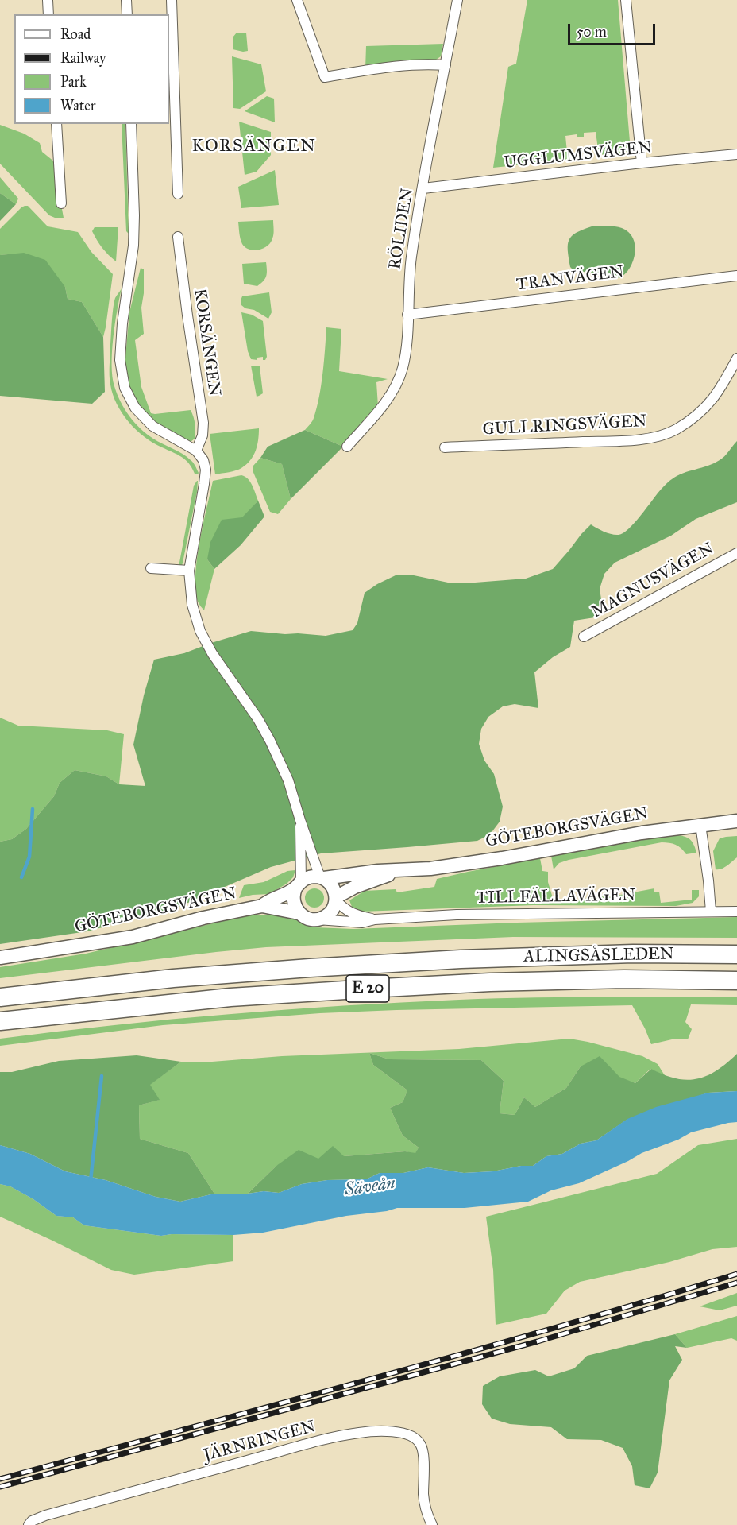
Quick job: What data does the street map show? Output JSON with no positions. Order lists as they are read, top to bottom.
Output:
{
  "streets": {
    "highway": ["ALINGSÅSLEDEN", "E 20"],
    "street": [
      "UGGLUMSVÄGEN",
      "RÖLIDEN",
      "TRANVÄGEN",
      "KORSÄNGEN",
      "GULLRINGSVÄGEN",
      "MAGNUSVÄGEN",
      "GÖTEBORGSVÄGEN",
      "TILLFÄLLAVÄGEN",
      "JÄRNRINGEN"
    ]
  },
  "crossings": [
    ["UGGLUMSVÄGEN", "RÖLIDEN"],
    ["RÖLIDEN", "TRANVÄGEN"],
    ["GÖTEBORGSVÄGEN", "TILLFÄLLAVÄGEN"]
  ],
  "districts": ["KORSÄNGEN"],
  "water": ["Säveån"],
  "legend": [
    "Road",
    "Railway",
    "Park",
    "Water"
  ],
  "scale_bar": "50 m"
}
